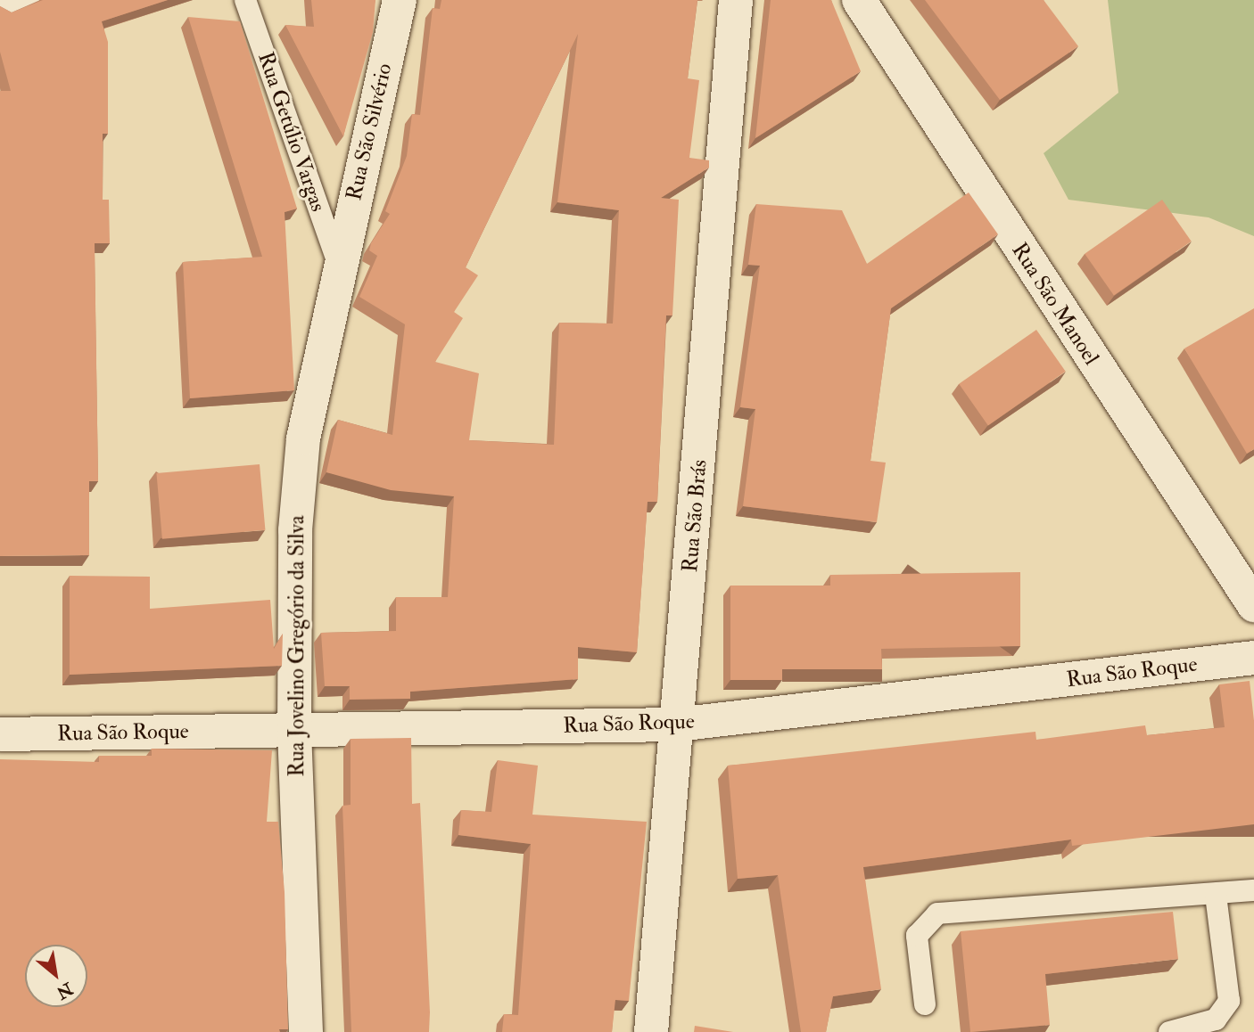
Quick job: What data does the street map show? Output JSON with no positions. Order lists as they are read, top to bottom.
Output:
{
  "streets": {
    "street": [
      "Rua São Silvério",
      "Rua São Manoel",
      "Rua São Brás",
      "Rua Jovelino Gregório da Silva",
      "Rua São Roque"
    ],
    "lane": ["Rua Getúlio Vargas"]
  },
  "crossings": [
    ["Rua Getúlio Vargas", "Rua São Silvério"],
    ["Rua Getúlio Vargas", "Rua Jovelino Gregório da Silva"],
    ["Rua São Silvério", "Rua Jovelino Gregório da Silva"],
    ["Rua São Brás", "Rua São Roque"],
    ["Rua Jovelino Gregório da Silva", "Rua São Roque"]
  ],
  "north": "bottom right"
}
